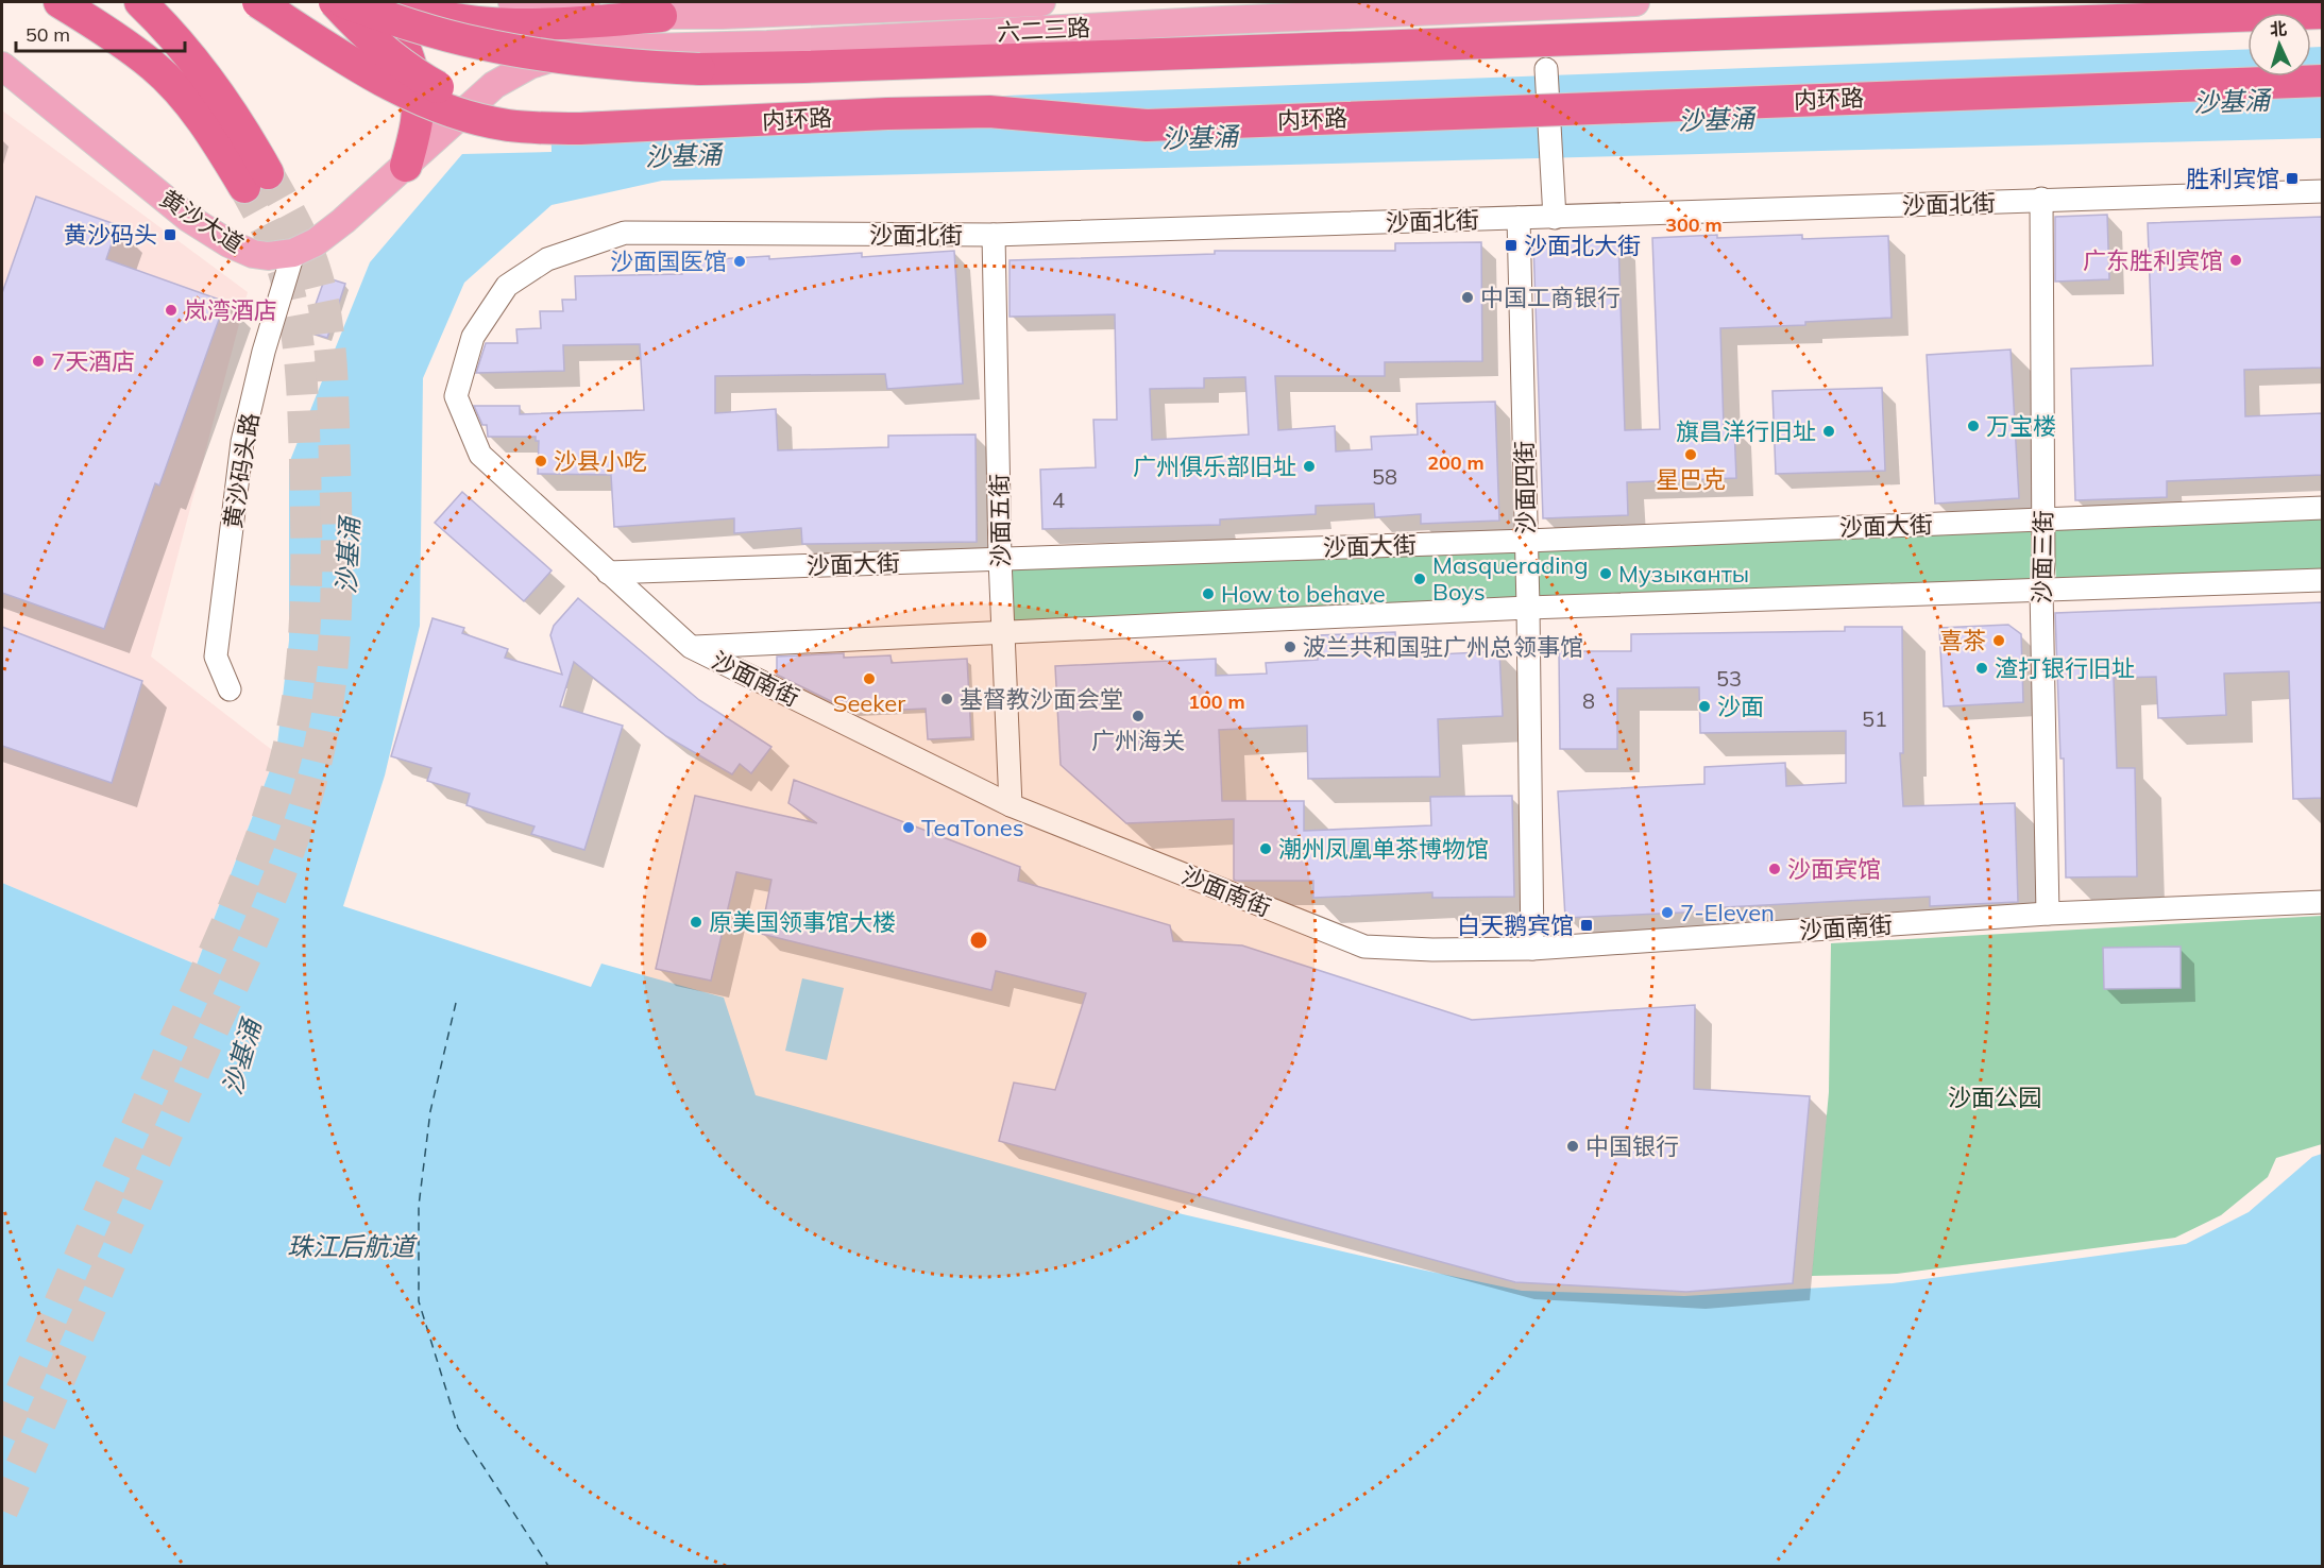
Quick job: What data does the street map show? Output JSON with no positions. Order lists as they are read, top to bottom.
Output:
{
  "streets": {
    "highway": ["内环路"],
    "main road": ["六二三路", "黄沙大道"],
    "street": [
      "沙面北街",
      "黄沙码头路",
      "沙面四街",
      "沙面五街",
      "沙面大街",
      "沙面三街",
      "沙面南街"
    ]
  },
  "crossings": [
    ["六二三路", "黄沙大道"],
    ["沙面北街", "沙面四街"],
    ["沙面北街", "沙面五街"],
    ["沙面北街", "沙面三街"],
    ["沙面北街", "沙面南街"],
    ["黄沙大道", "黄沙码头路"],
    ["沙面四街", "沙面大街"],
    ["沙面四街", "沙面南街"],
    ["沙面五街", "沙面大街"],
    ["沙面五街", "沙面南街"],
    ["沙面大街", "沙面三街"],
    ["沙面大街", "沙面南街"],
    ["沙面三街", "沙面南街"]
  ],
  "water": ["沙基涌", "珠江后航道"],
  "parks": ["沙面公园"],
  "places": {
    "transit": [
      "胜利宾馆",
      "黄沙码头",
      "沙面北大街",
      "白天鹅宾馆"
    ],
    "other": [
      "广东胜利宾馆",
      "沙面国医馆",
      "中国工商银行",
      "岚湾酒店",
      "7天酒店",
      "万宝楼",
      "旗昌洋行旧址",
      "星巴克",
      "沙县小吃",
      "广州俱乐部旧址",
      "Музыканты",
      "Masquerading Boys",
      "How to behave",
      "喜茶",
      "波兰共和国驻广州总领事馆",
      "渣打银行旧址",
      "Seeker",
      "基督教沙面会堂",
      "沙面",
      "广州海关",
      "TeaTones",
      "潮州凤凰单茶博物馆",
      "沙面宾馆",
      "7-Eleven",
      "原美国领事馆大楼",
      "中国银行"
    ]
  },
  "house_numbers": [
    "58",
    "4",
    "53",
    "8",
    "51"
  ],
  "scale_bar": "50 m",
  "north": "top",
  "rings": ["300 m", "200 m", "100 m"]
}
